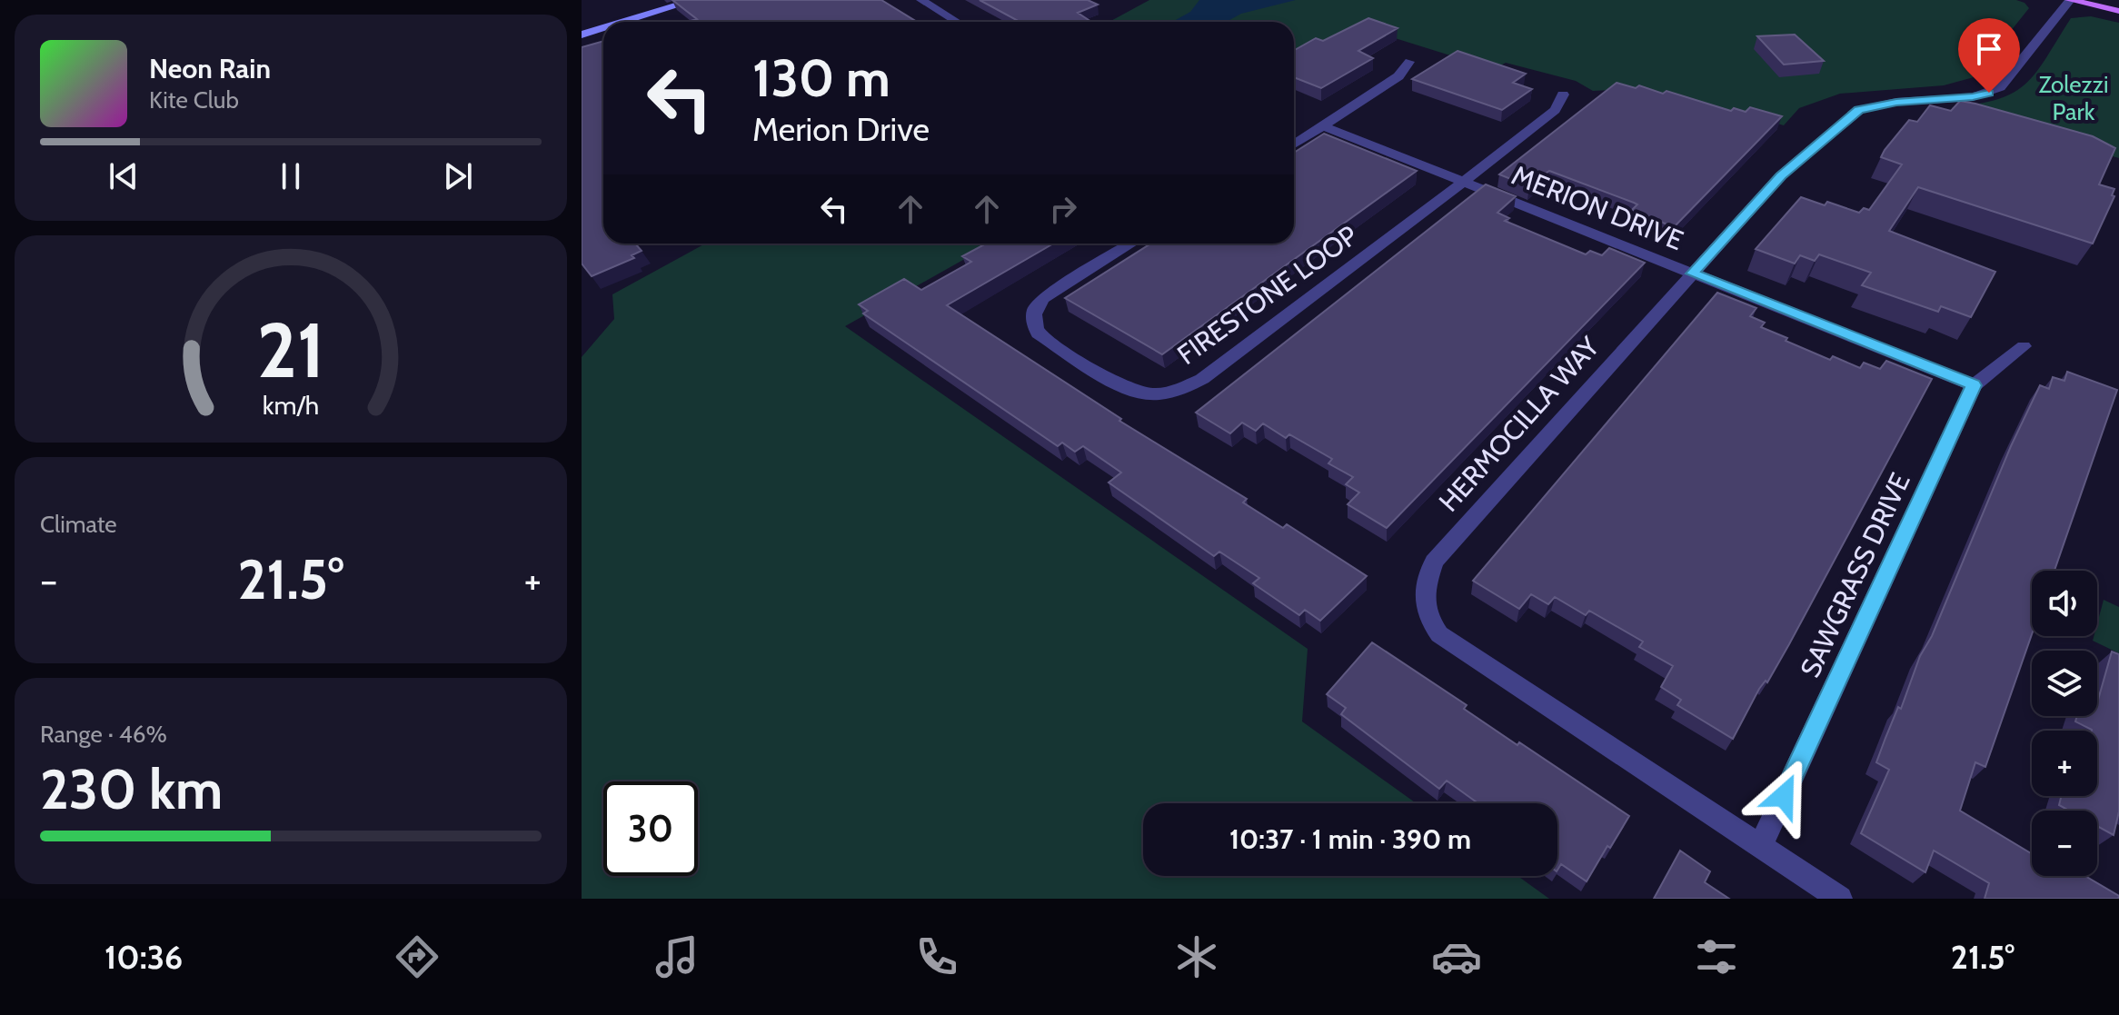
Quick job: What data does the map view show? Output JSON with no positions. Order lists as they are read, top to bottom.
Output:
{
  "streets": {
    "street": [
      "MERION DRIVE",
      "FIRESTONE LOOP",
      "HERMOCILLA WAY",
      "SAWGRASS DRIVE"
    ]
  },
  "crossings": [
    ["MERION DRIVE", "FIRESTONE LOOP"],
    ["MERION DRIVE", "HERMOCILLA WAY"],
    ["MERION DRIVE", "SAWGRASS DRIVE"],
    ["HERMOCILLA WAY", "SAWGRASS DRIVE"]
  ],
  "parks": ["Zolezzi Park"],
  "page": {
    "turn": ["130 m", "Merion Drive"],
    "song": ["Neon Rain", "Kite Club"],
    "tile": [
      "Climate",
      ["Range · 46%", "230 km"]
    ],
    "heat": ["−", "21.5°", "+"],
    "map_buttons": ["+", "−"],
    "limit": "30",
    "trip": "10:37 · 1 min · 390 m",
    "tabs": ["10:36", "21.5°"],
    "gauge": ["21", "km/h"]
  }
}
